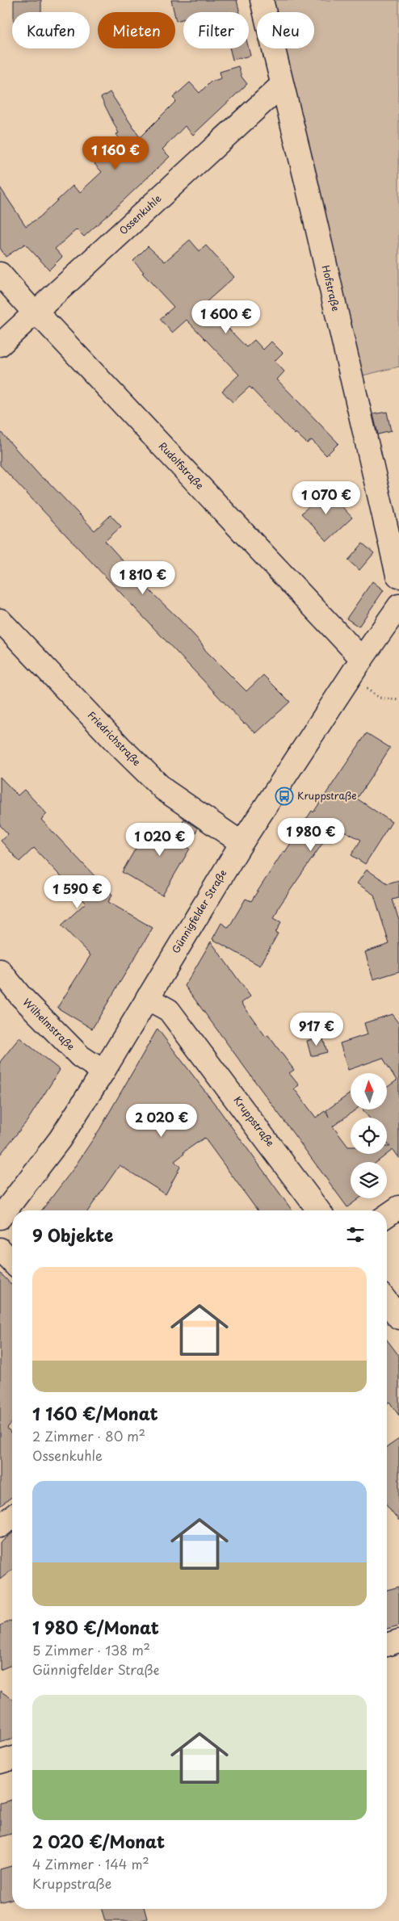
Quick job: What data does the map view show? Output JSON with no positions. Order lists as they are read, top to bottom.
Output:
{
  "streets": {
    "street": [
      "Ossenkuhle",
      "Hofstraße",
      "Rudolfstraße",
      "Friedrichstraße",
      "Günnigfelder Straße",
      "Wilhelmstraße",
      "Kruppstraße"
    ]
  },
  "crossings": [
    ["Ossenkuhle", "Hofstraße"],
    ["Ossenkuhle", "Rudolfstraße"],
    ["Rudolfstraße", "Günnigfelder Straße"],
    ["Friedrichstraße", "Günnigfelder Straße"],
    ["Günnigfelder Straße", "Wilhelmstraße"],
    ["Günnigfelder Straße", "Kruppstraße"]
  ],
  "places": {
    "bus stop": ["Kruppstraße"]
  },
  "north": "top",
  "page": {
    "chip": [
      "Kaufen",
      "Mieten",
      "Filter",
      "Neu"
    ],
    "price": [
      "1 160 €",
      "1 600 €",
      "1 070 €",
      "1 810 €",
      "1 980 €",
      "1 020 €",
      "1 590 €",
      "917 €",
      "2 020 €"
    ],
    "heading": "9 Objekte",
    "list": [
      {
        "name": "1 160 €/Monat",
        "note": "2 Zimmer · 80 m² · Ossenkuhle"
      },
      {
        "name": "1 980 €/Monat",
        "note": "5 Zimmer · 138 m² · Günnigfelder Straße"
      },
      {
        "name": "2 020 €/Monat",
        "note": "4 Zimmer · 144 m² · Kruppstraße"
      }
    ]
  }
}
